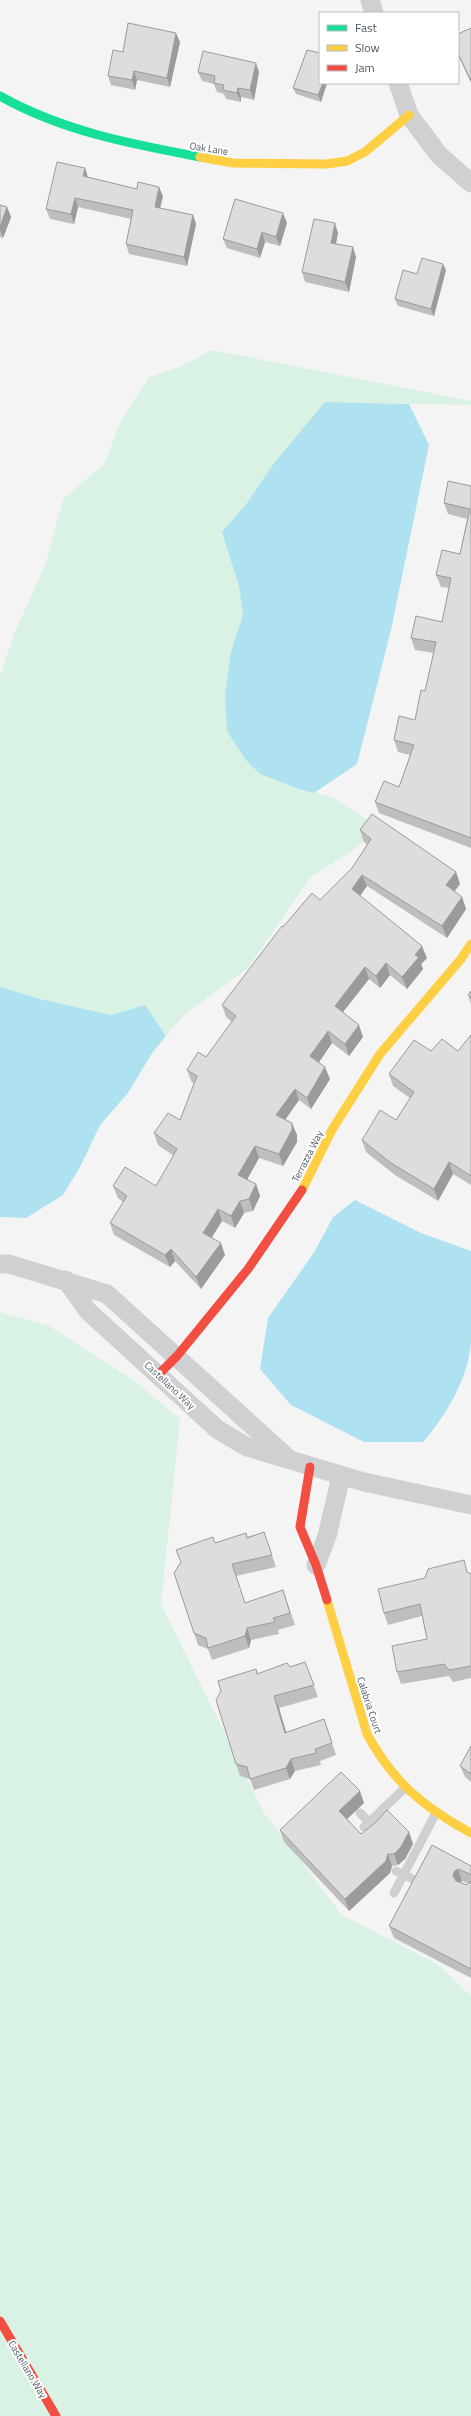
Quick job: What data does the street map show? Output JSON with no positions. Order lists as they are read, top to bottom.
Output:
{
  "streets": {
    "street": [
      "Oak Lane",
      "Terrazza Way",
      "Castellano Way",
      "Calabria Court"
    ]
  },
  "crossings": [
    ["Terrazza Way", "Castellano Way"],
    ["Castellano Way", "Calabria Court"]
  ],
  "legend": ["Fast", "Slow", "Jam"]
}
